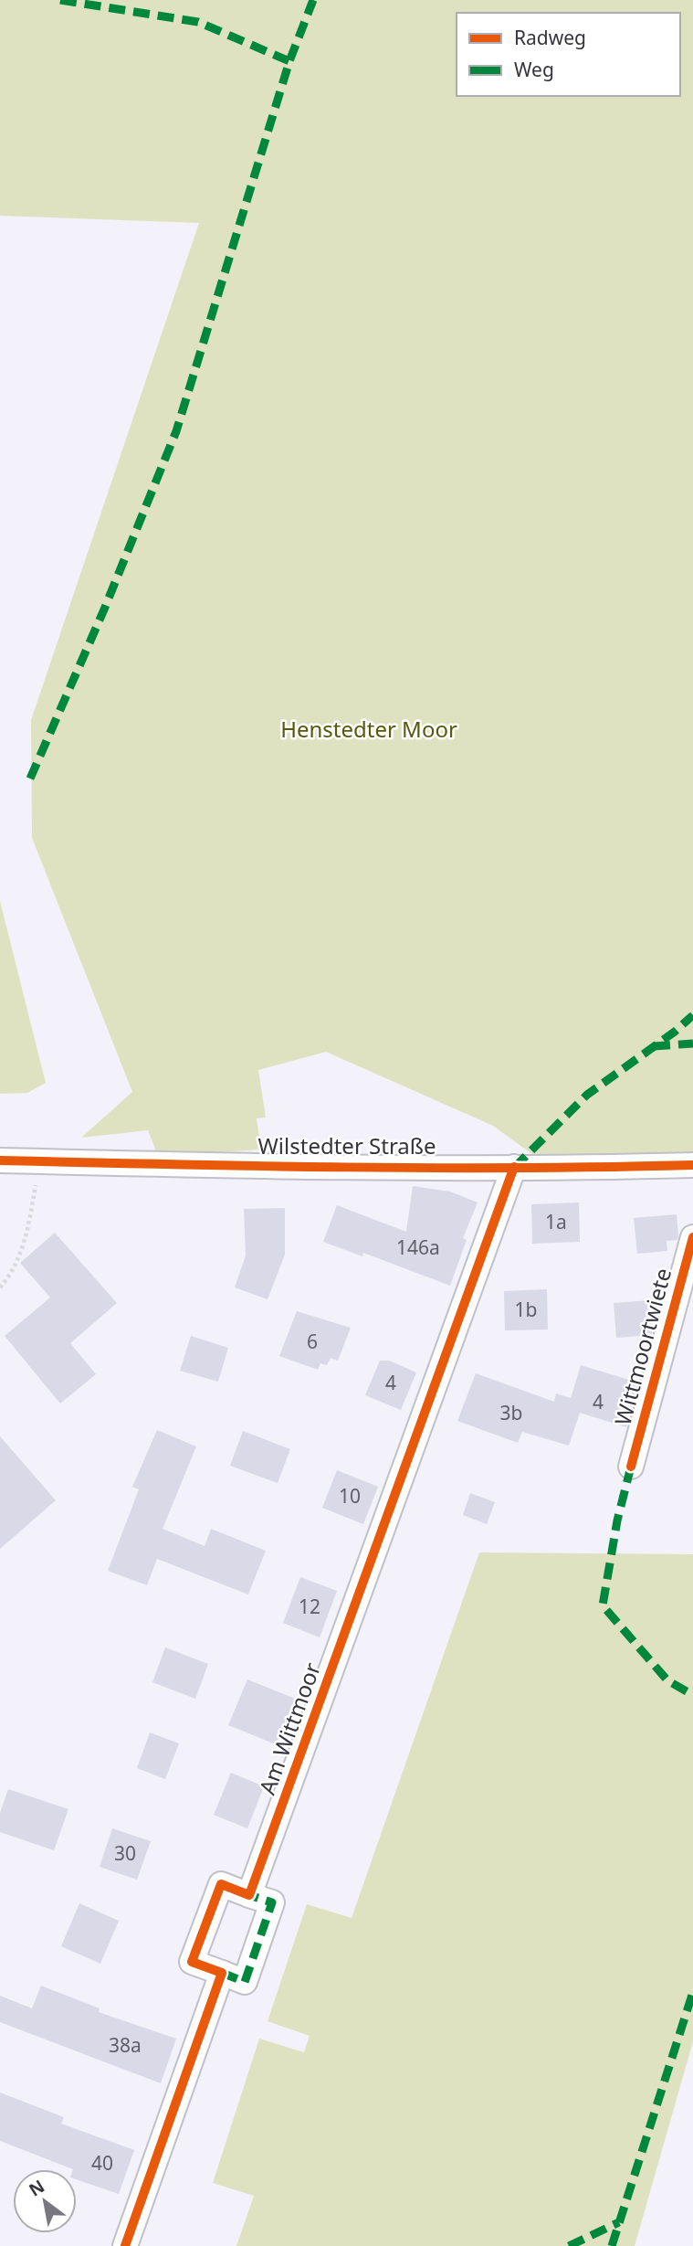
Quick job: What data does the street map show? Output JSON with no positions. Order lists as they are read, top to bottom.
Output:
{
  "streets": {
    "street": ["Wilstedter Straße", "Wittmoortwiete", "Am Wittmoor"]
  },
  "crossings": [
    ["Wilstedter Straße", "Am Wittmoor"]
  ],
  "parks": ["Henstedter Moor"],
  "house_numbers": [
    "1a",
    "146a",
    "1b",
    "6",
    "4",
    "4",
    "3b",
    "10",
    "12",
    "30",
    "38a",
    "40"
  ],
  "legend": ["Radweg", "Weg"],
  "north": "top left"
}
